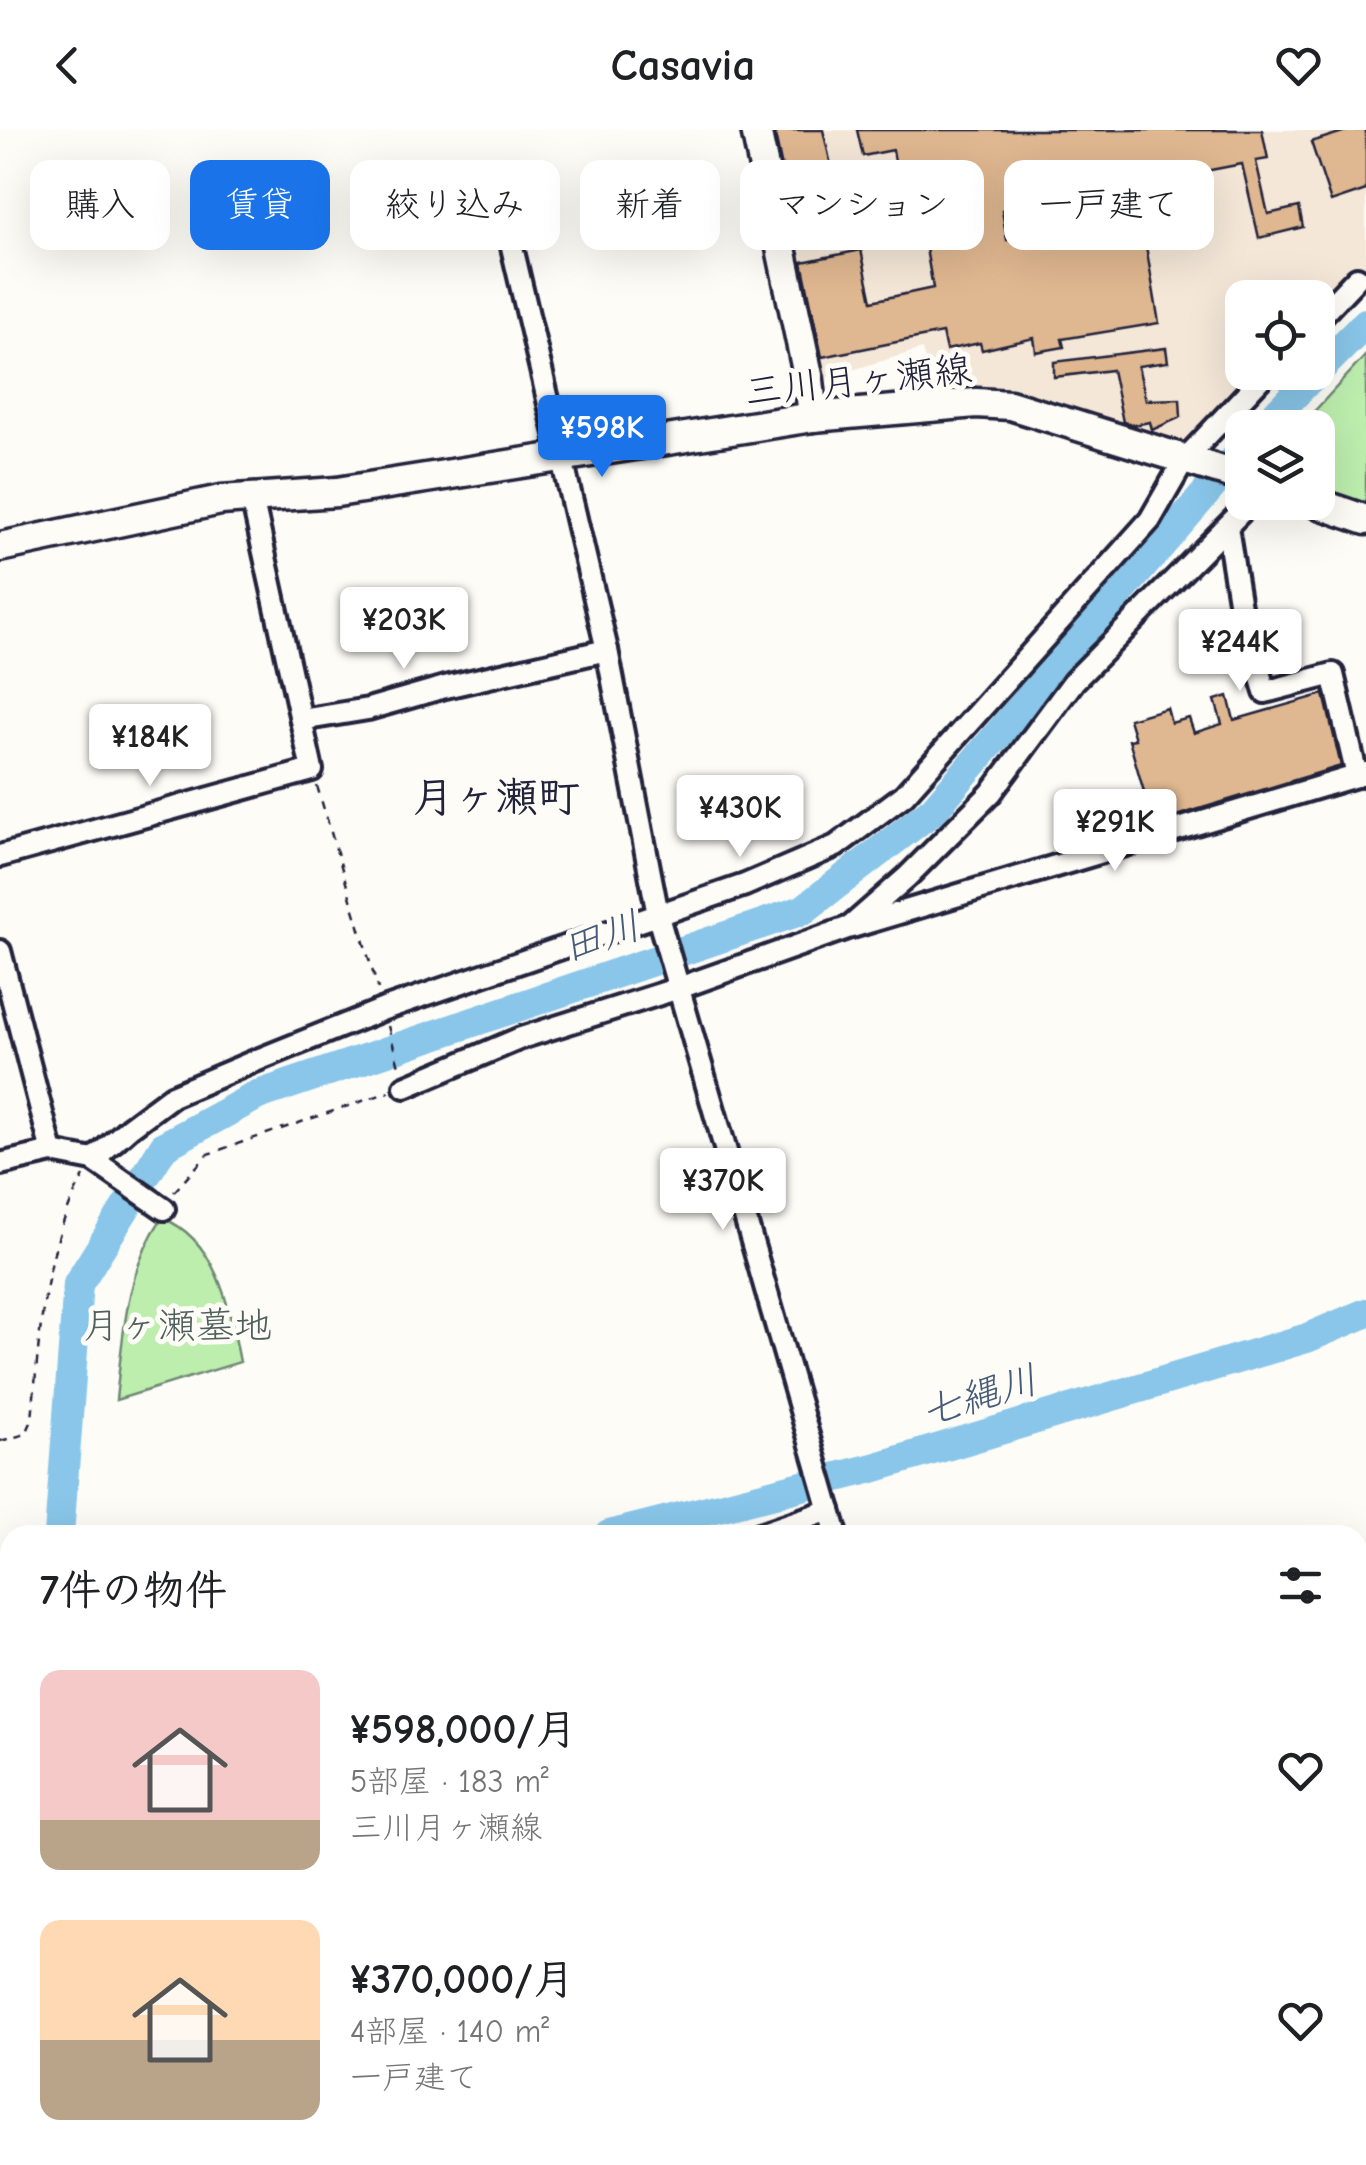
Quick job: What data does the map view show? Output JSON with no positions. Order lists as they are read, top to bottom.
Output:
{
  "streets": {
    "main road": ["三川月ヶ瀬線"]
  },
  "districts": ["月ヶ瀬町"],
  "water": ["田川", "七縄川"],
  "parks": ["月ヶ瀬墓地"],
  "page": {
    "header": "Casavia",
    "chip": [
      "購入",
      "賃貸",
      "絞り込み",
      "新着",
      "マンション",
      "一戸建て"
    ],
    "price": [
      "¥598K",
      "¥203K",
      "¥244K",
      "¥184K",
      "¥430K",
      "¥291K",
      "¥370K"
    ],
    "heading": "7件の物件",
    "list": [
      {
        "name": "¥598,000/月",
        "note": "5部屋 · 183 m² · 三川月ヶ瀬線"
      },
      {
        "name": "¥370,000/月",
        "note": "4部屋 · 140 m² · 一戸建て"
      }
    ]
  }
}
